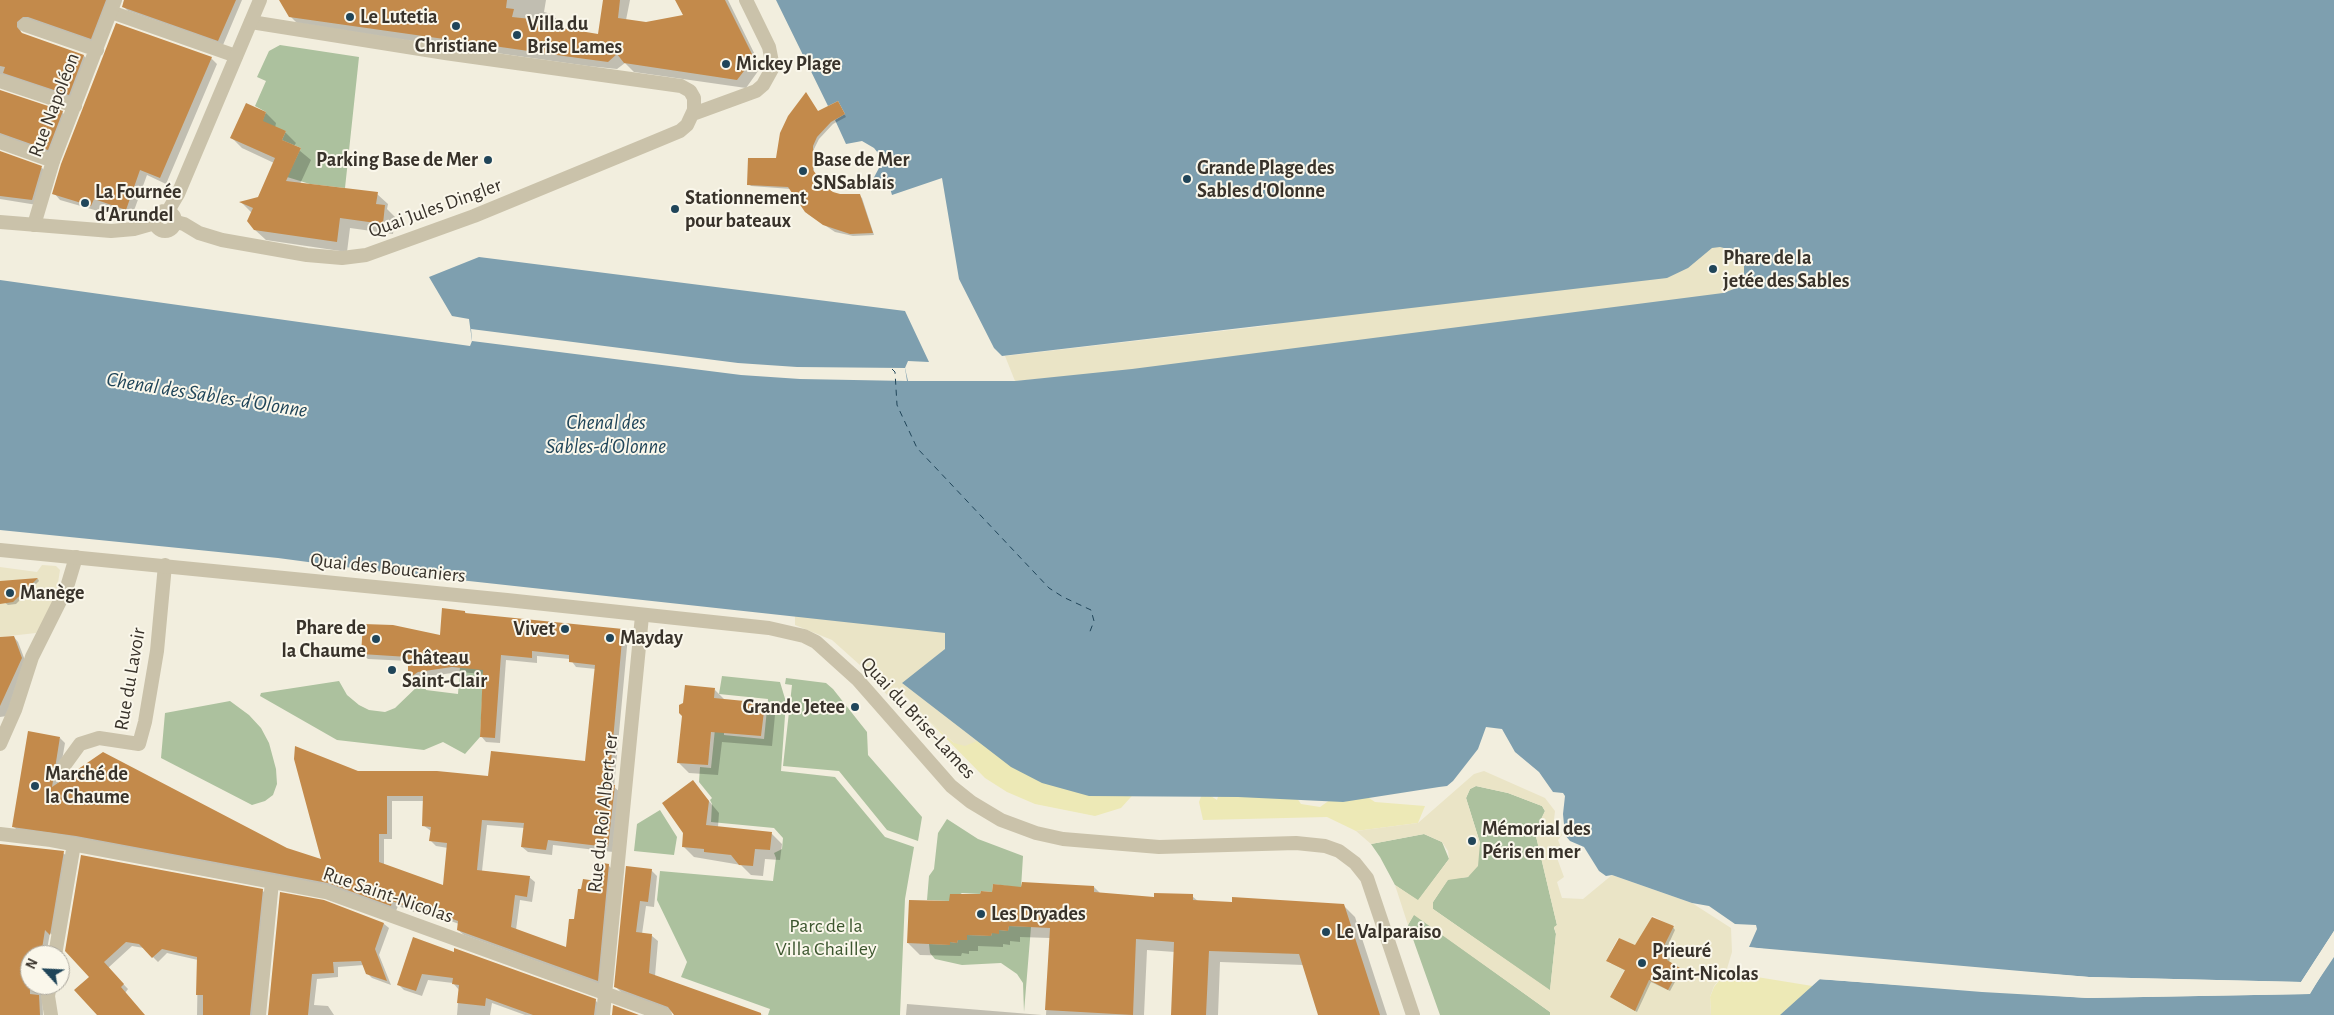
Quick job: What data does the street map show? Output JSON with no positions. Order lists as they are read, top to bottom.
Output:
{
  "streets": {
    "street": [
      "Rue Napoléon",
      "Quai Jules Dingler",
      "Quai des Boucaniers",
      "Rue du Lavoir",
      "Quai du Brise-Lames",
      "Rue du Roi Albert 1er",
      "Rue Saint-Nicolas"
    ]
  },
  "crossings": [
    ["Quai des Boucaniers", "Rue du Lavoir"],
    ["Quai des Boucaniers", "Quai du Brise-Lames"],
    ["Quai des Boucaniers", "Rue du Roi Albert 1er"],
    ["Rue du Roi Albert 1er", "Rue Saint-Nicolas"]
  ],
  "water": ["Chenal des Sables-d'Olonne"],
  "parks": ["Parc de la Villa Chailley"],
  "places": [
    "Le Lutetia",
    "Christiane",
    "Villa du Brise Lames",
    "Mickey Plage",
    "Parking Base de Mer",
    "Base de Mer SNSablais",
    "Grande Plage des Sables d'Olonne",
    "La Fournée d'Arundel",
    "Stationnement pour bateaux",
    "Phare de la jetée des Sables",
    "Manège",
    "Vivet",
    "Mayday",
    "Phare de la Chaume",
    "Château Saint-Clair",
    "Grande Jetee",
    "Marché de la Chaume",
    "Mémorial des Péris en mer",
    "Les Dryades",
    "Le Valparaiso",
    "Prieuré Saint-Nicolas"
  ],
  "north": "top left"
}
